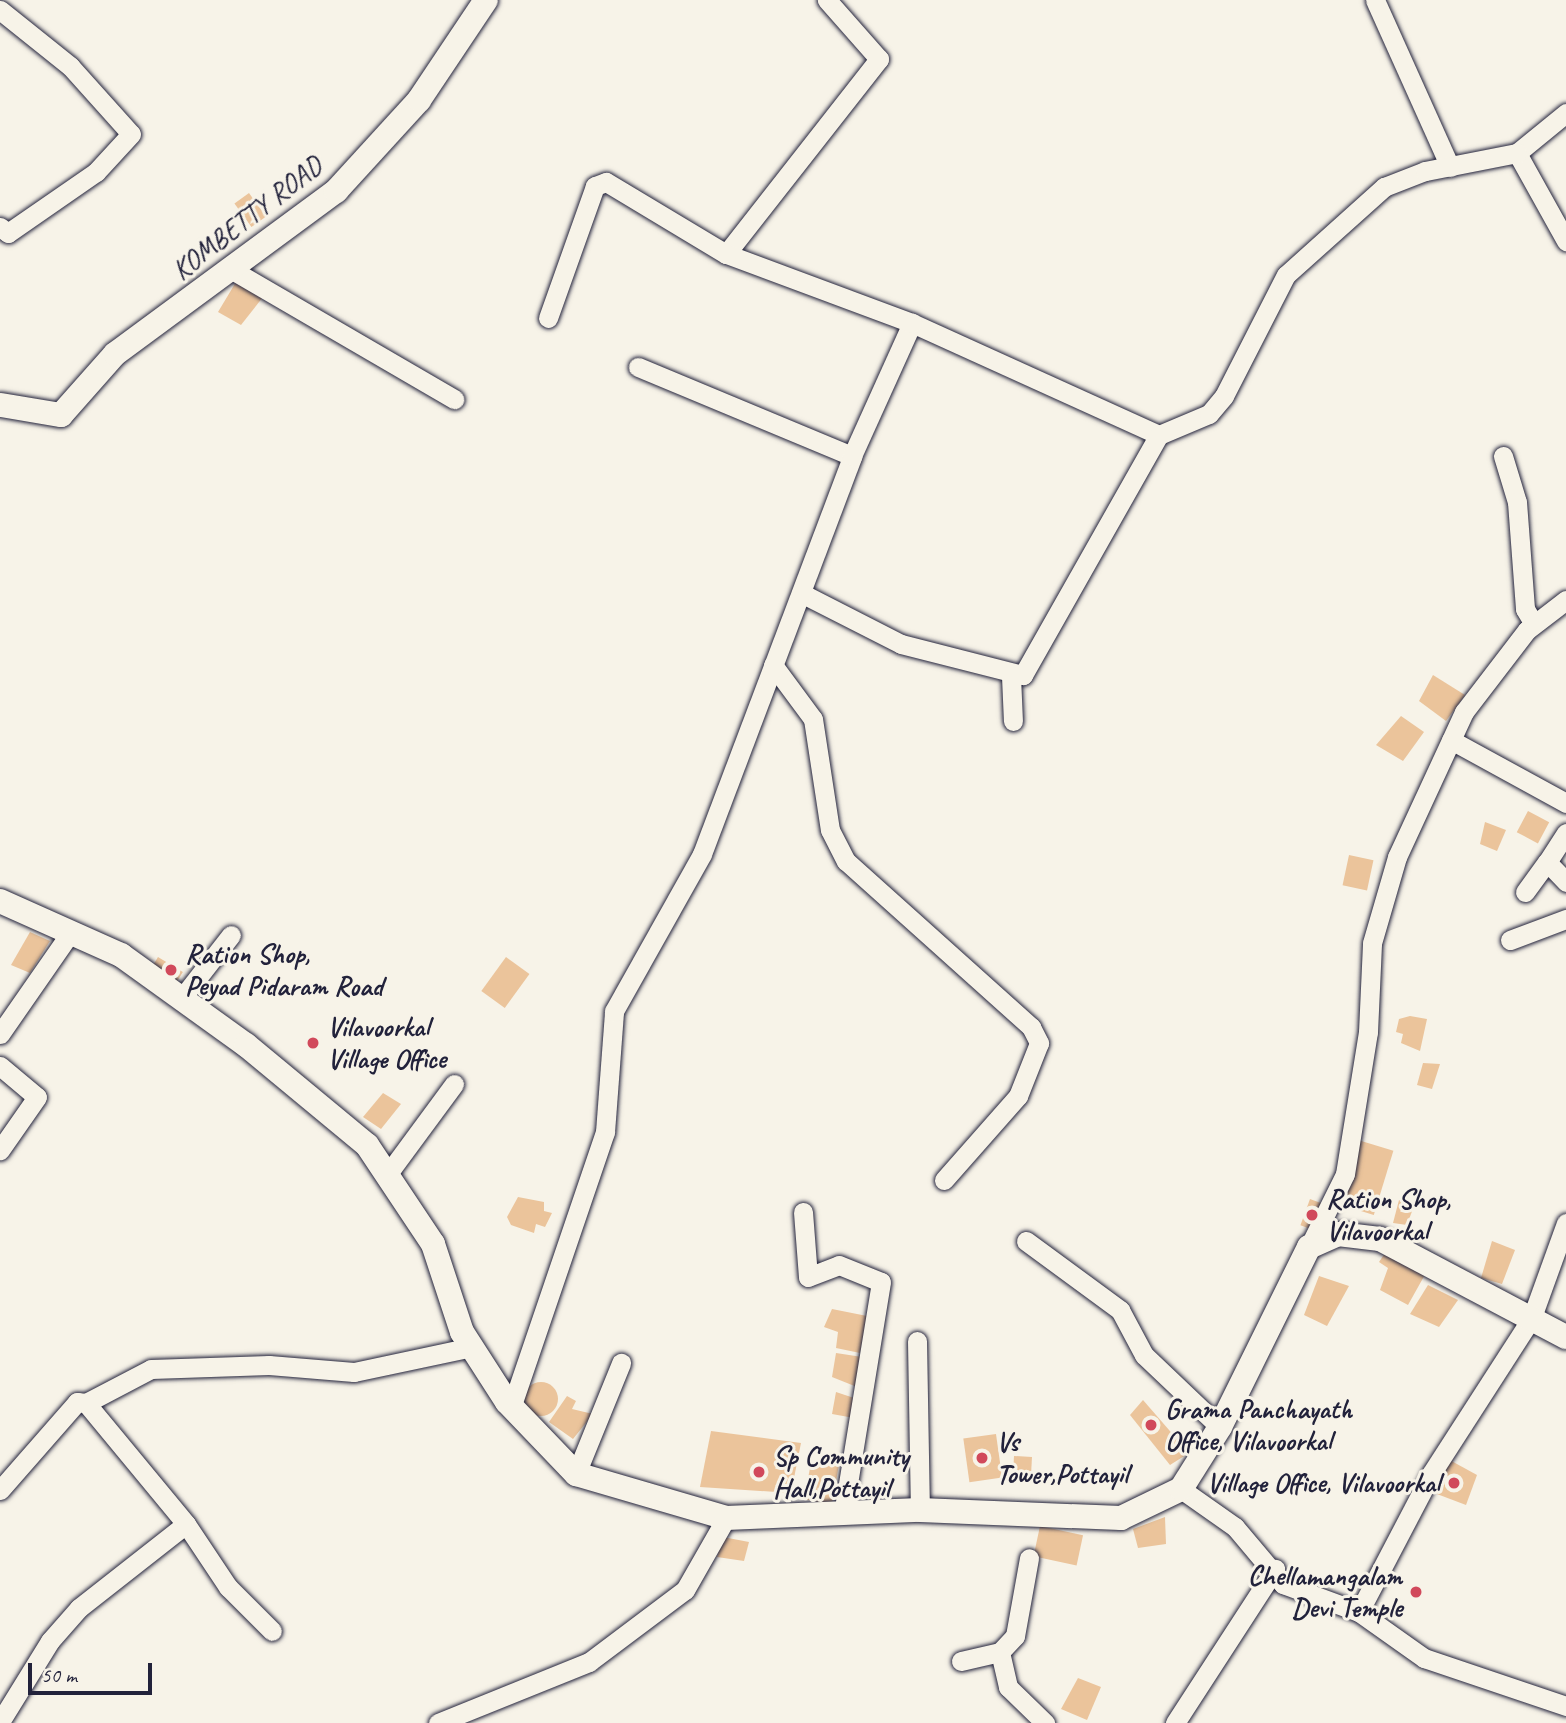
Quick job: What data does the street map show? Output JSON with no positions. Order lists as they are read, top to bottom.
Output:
{
  "streets": {
    "street": ["KOMBETTY ROAD"]
  },
  "places": [
    "Ration Shop, Peyad Pidaram Road",
    "Vilavoorkal Village Office",
    "Ration Shop, Vilavoorkal",
    "Grama Panchayath Office, Vilavoorkal",
    "Vs Tower,Pottayil",
    "Sp Community Hall,Pottayil",
    "Village Office, Vilavoorkal",
    "Chellamangalam Devi Temple"
  ],
  "scale_bar": "50 m"
}
